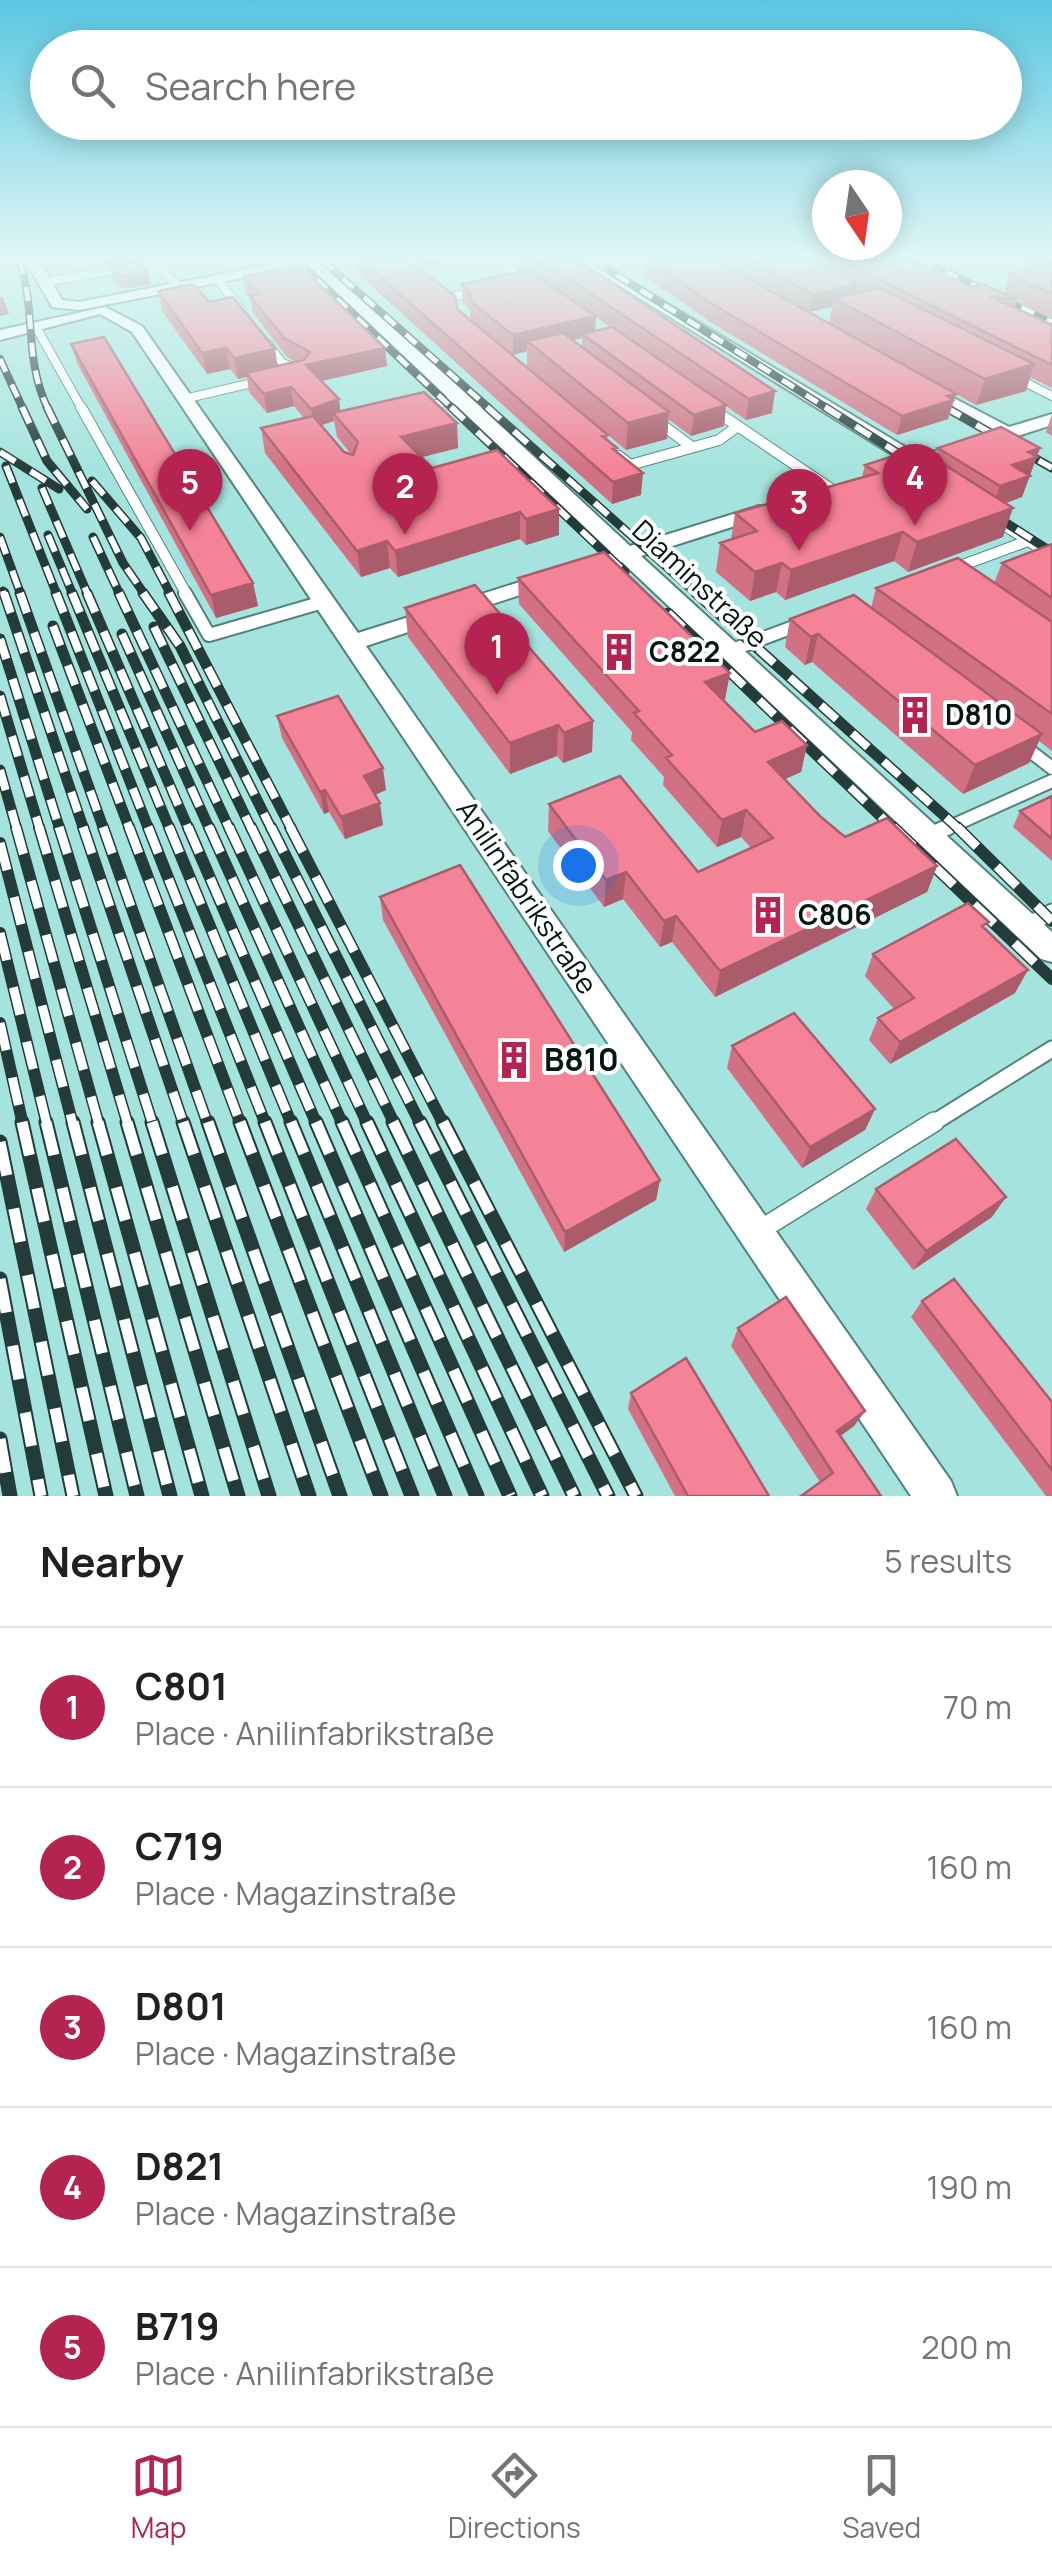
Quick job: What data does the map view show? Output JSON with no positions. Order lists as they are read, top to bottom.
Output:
{
  "streets": {
    "street": ["Diaminstraße", "Anilinfabrikstraße"]
  },
  "places": {
    "building": [
      "C822",
      "D810",
      "C806",
      "B810"
    ]
  },
  "north": "bottom",
  "page": {
    "search": "Search here",
    "pins": [
      "4",
      "5",
      "2",
      "3",
      "1"
    ],
    "heading": ["Nearby", "5 results"],
    "list": [
      {
        "mark": "1",
        "name": "C801",
        "note": "Place · Anilinfabrikstraße",
        "value": "70 m"
      },
      {
        "mark": "2",
        "name": "C719",
        "note": "Place · Magazinstraße",
        "value": "160 m"
      },
      {
        "mark": "3",
        "name": "D801",
        "note": "Place · Magazinstraße",
        "value": "160 m"
      },
      {
        "mark": "4",
        "name": "D821",
        "note": "Place · Magazinstraße",
        "value": "190 m"
      },
      {
        "mark": "5",
        "name": "B719",
        "note": "Place · Anilinfabrikstraße",
        "value": "200 m"
      }
    ],
    "nav": ["Map", "Directions", "Saved"]
  }
}
